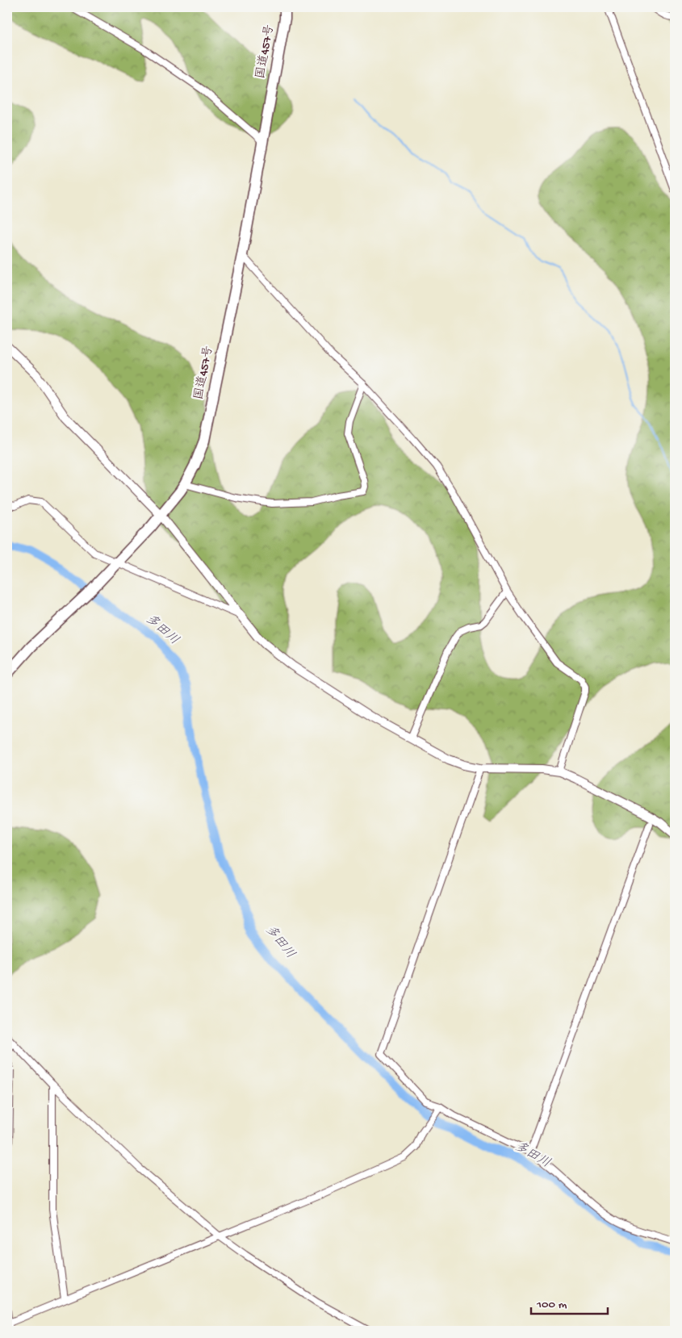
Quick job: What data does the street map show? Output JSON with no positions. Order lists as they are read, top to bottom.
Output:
{
  "streets": {
    "highway": ["国道457号"]
  },
  "water": ["多田川"],
  "scale_bar": "100 m"
}
